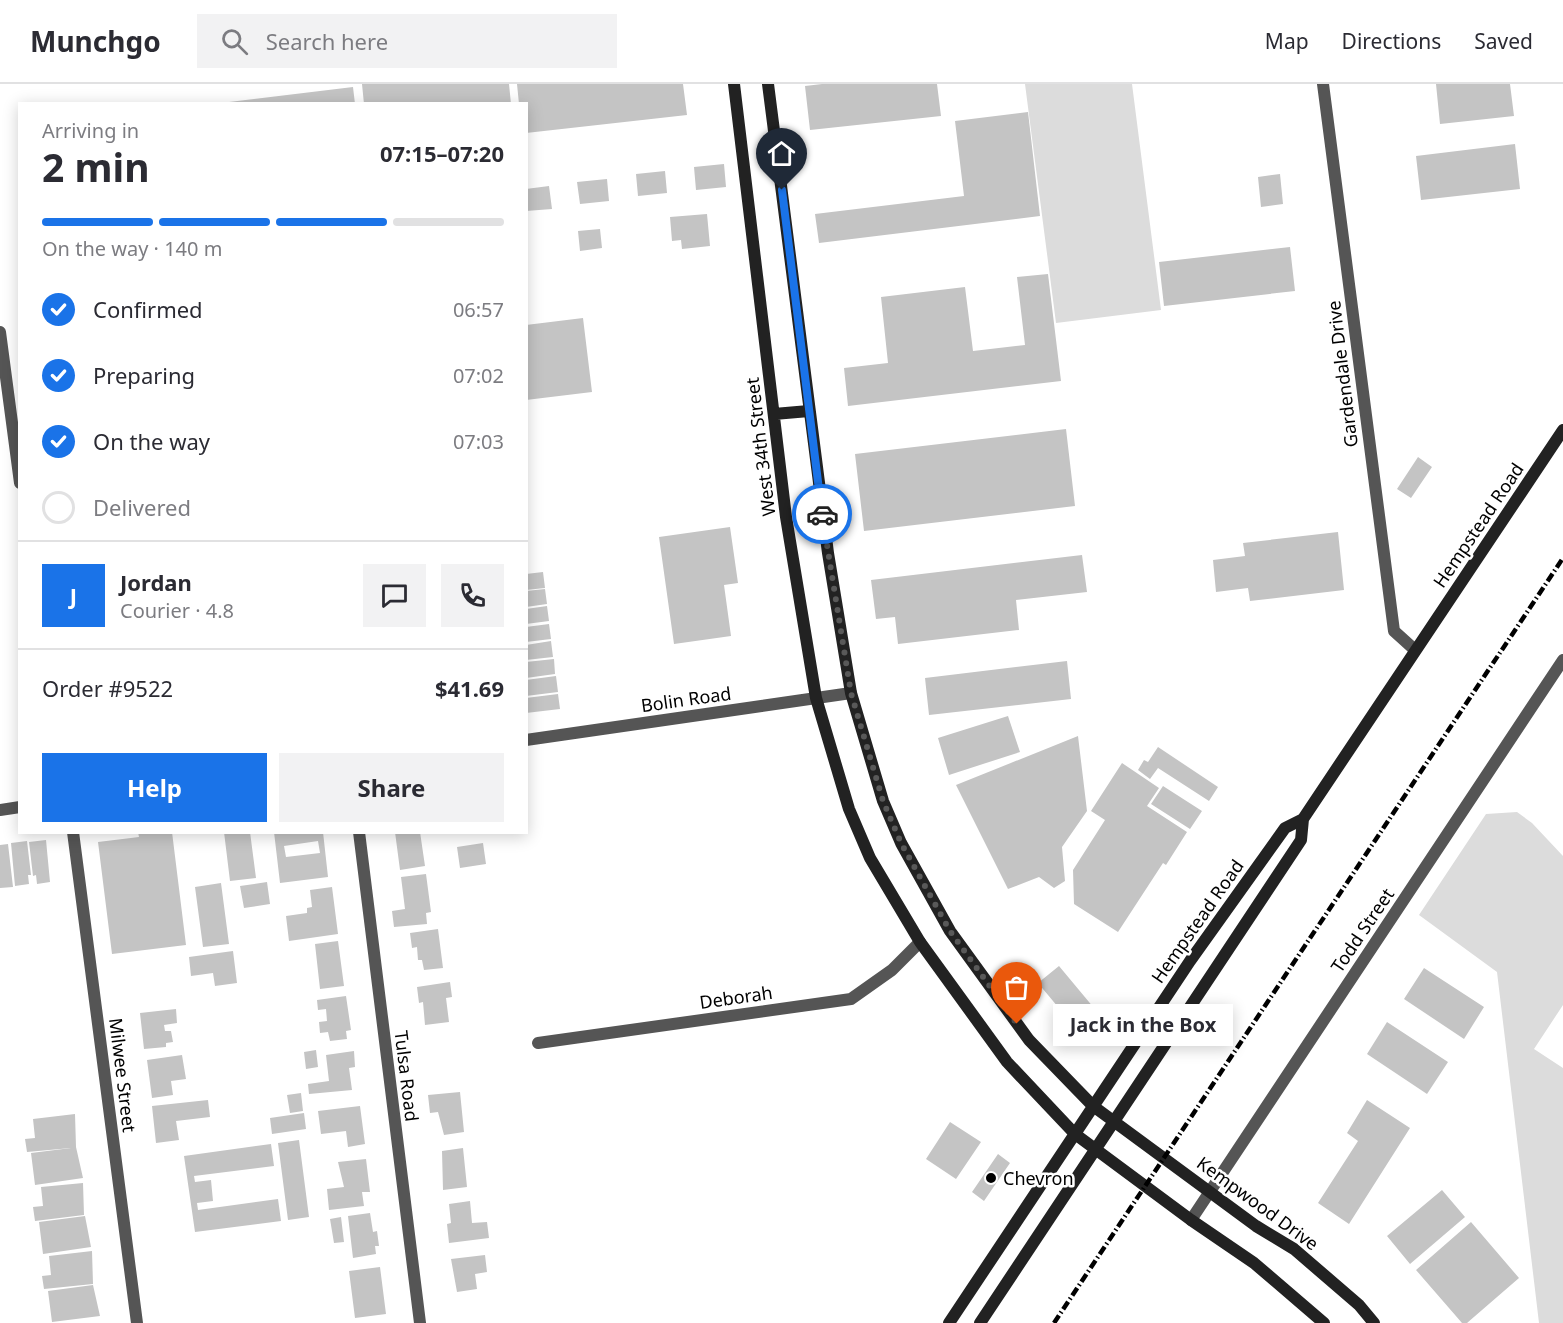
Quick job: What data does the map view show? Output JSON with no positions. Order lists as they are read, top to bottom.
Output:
{
  "streets": {
    "main road": ["West 34th Street", "Hempstead Road", "Kempwood Drive"],
    "street": [
      "Gardendale Drive",
      "Bolin Road",
      "Todd Street",
      "Deborah",
      "Milwee Street",
      "Tulsa Road"
    ]
  },
  "crossings": [
    ["Gardendale Drive", "Hempstead Road"],
    ["West 34th Street", "Hempstead Road"],
    ["West 34th Street", "Bolin Road"],
    ["West 34th Street", "Deborah"],
    ["Hempstead Road", "Kempwood Drive"],
    ["Todd Street", "Kempwood Drive"]
  ],
  "places": ["Jack in the Box", "Chevron"],
  "page": {
    "header": "Munchgo",
    "search": "Search here",
    "nav": ["Map", "Directions", "Saved"],
    "heading": ["2 min", "Arriving in", "07:15–07:20"],
    "panel": [
      "Jordan",
      "Courier · 4.8",
      "Order #9522",
      "$41.69"
    ],
    "bar": "On the way · 140 m",
    "list": [
      ["Confirmed", "06:57"],
      ["Preparing", "07:02"],
      ["On the way", "07:03"],
      "Delivered"
    ],
    "round": "J",
    "buttons": ["Help", "Share"],
    "bubble": "Jack in the Box"
  }
}
